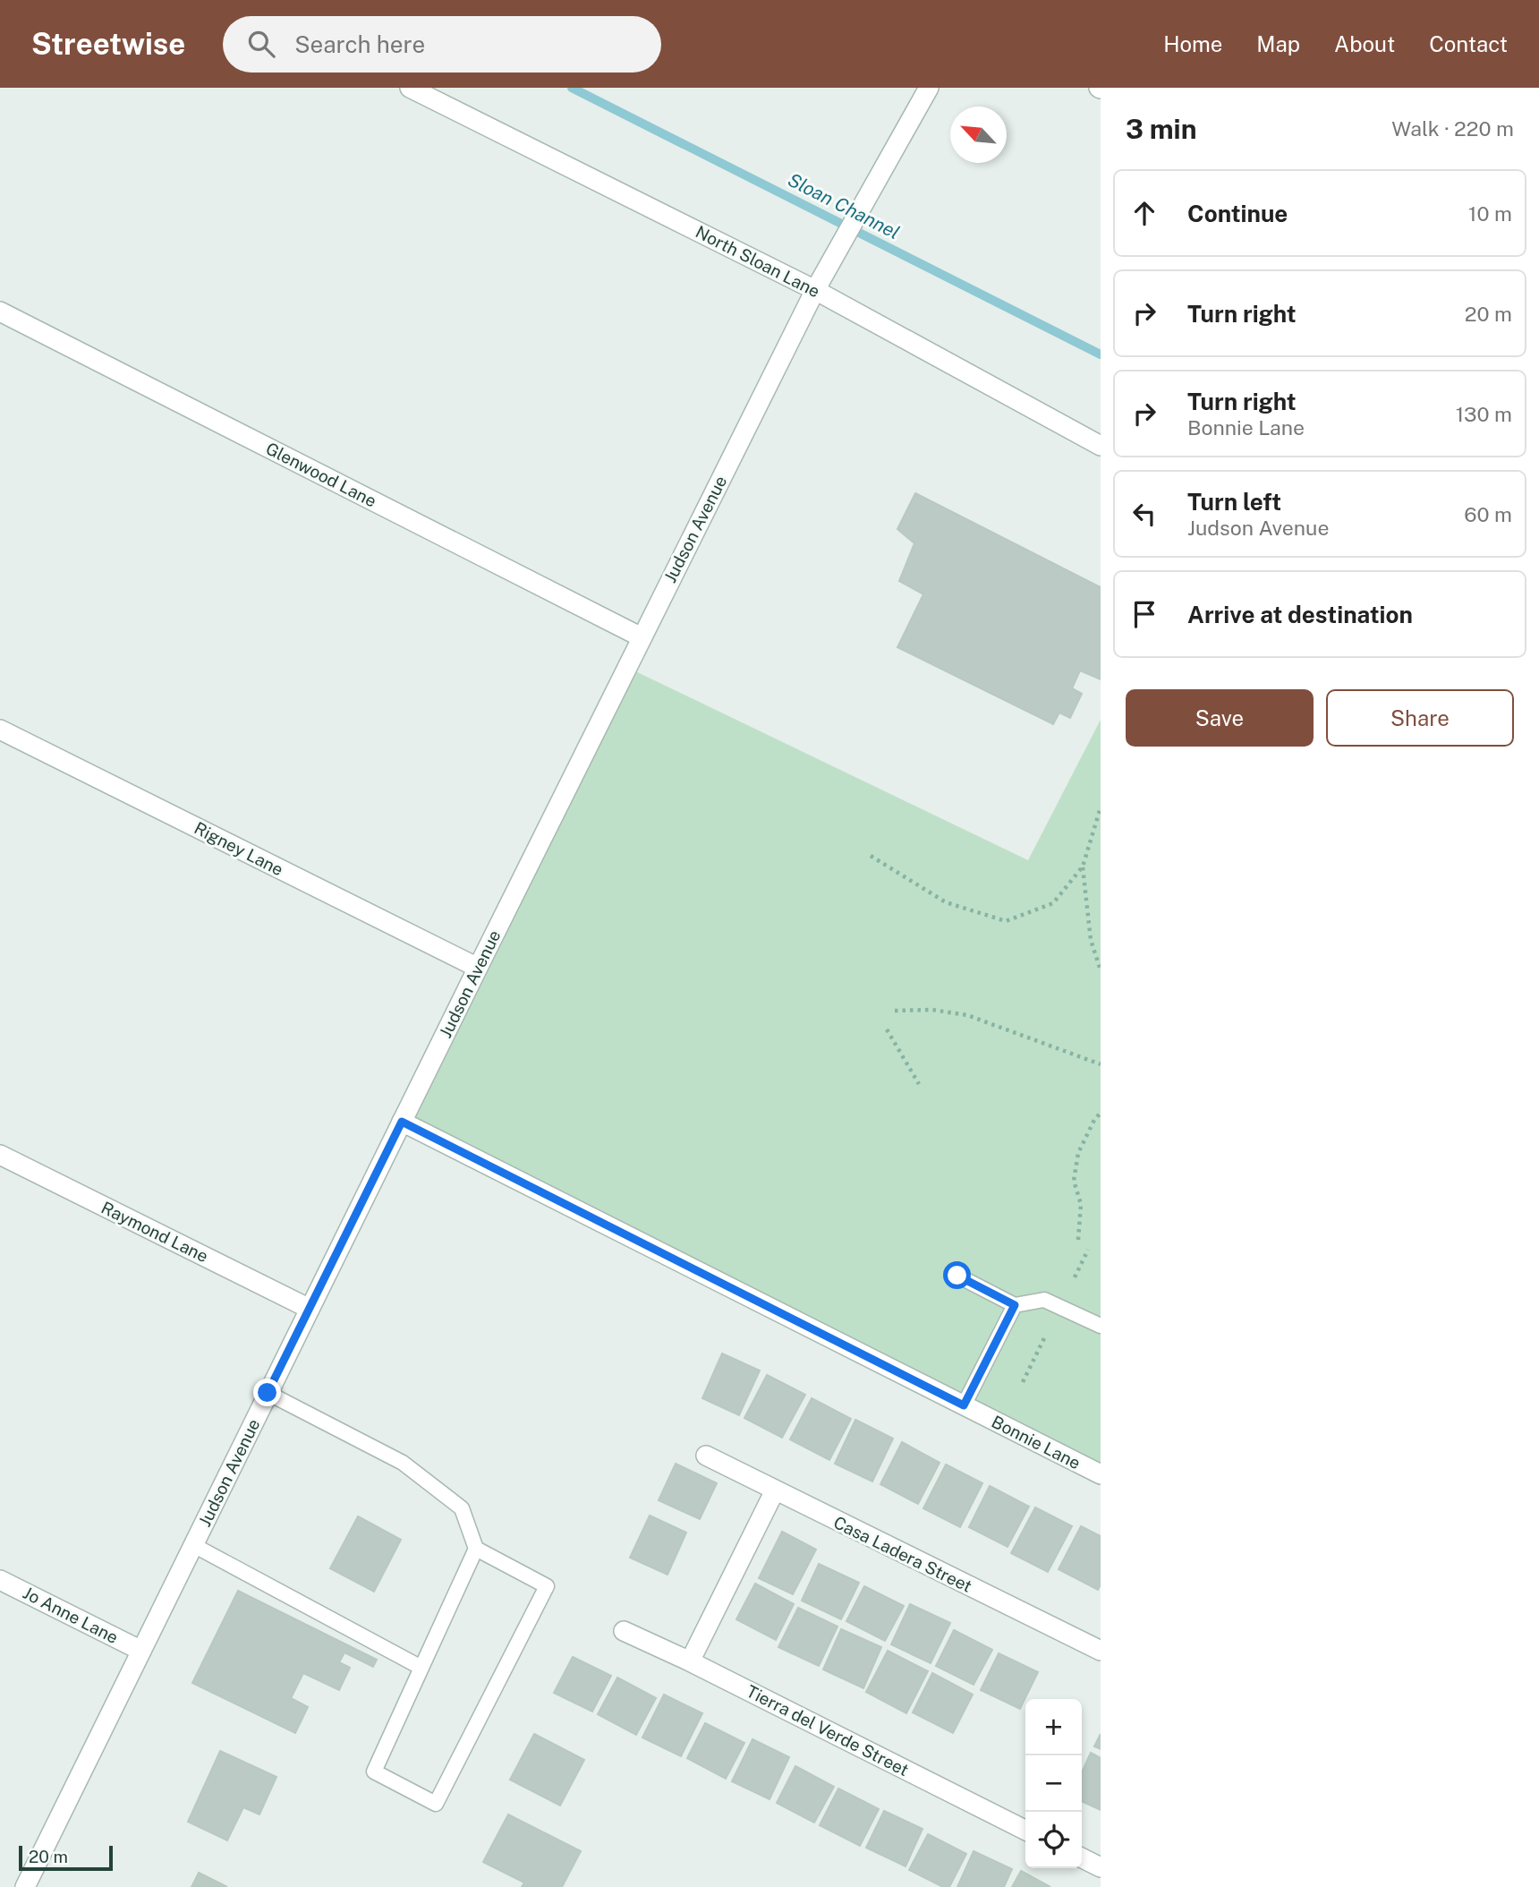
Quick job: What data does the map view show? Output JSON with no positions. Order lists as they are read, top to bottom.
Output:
{
  "streets": {
    "street": [
      "North Sloan Lane",
      "Glenwood Lane",
      "Judson Avenue",
      "Rigney Lane",
      "Raymond Lane",
      "Bonnie Lane",
      "Casa Ladera Street",
      "Jo Anne Lane",
      "Tierra del Verde Street"
    ]
  },
  "crossings": [
    ["North Sloan Lane", "Judson Avenue"],
    ["Glenwood Lane", "Judson Avenue"],
    ["Judson Avenue", "Rigney Lane"],
    ["Judson Avenue", "Raymond Lane"],
    ["Judson Avenue", "Bonnie Lane"],
    ["Judson Avenue", "Jo Anne Lane"]
  ],
  "water": ["Sloan Channel"],
  "scale_bar": "20 m",
  "north": "top left",
  "page": {
    "header": "Streetwise",
    "search": "Search here",
    "nav": [
      "Home",
      "Map",
      "About",
      "Contact"
    ],
    "heading": ["3 min", "Walk · 220 m"],
    "list": [
      ["Continue", "10 m"],
      ["Turn right", "20 m"],
      ["Turn right", "Bonnie Lane", "130 m"],
      ["Turn left", "Judson Avenue", "60 m"],
      "Arrive at destination"
    ],
    "buttons": ["Save", "Share"],
    "map_buttons": ["+", "−"],
    "scale": "20 m"
  }
}
